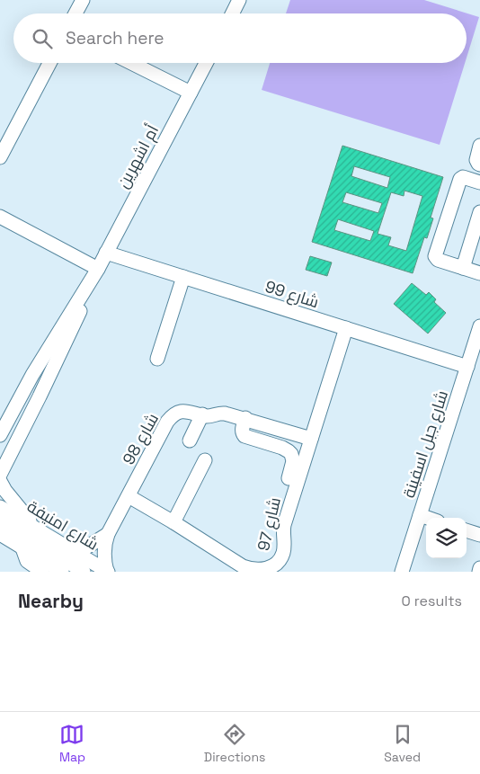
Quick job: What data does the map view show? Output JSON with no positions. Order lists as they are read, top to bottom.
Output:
{
  "streets": {
    "street": [
      "أم اشهرين",
      "شارع 99",
      "شارع 98",
      "شارع جبل اسفينة",
      "شارع 97",
      "شارع امنيفة"
    ]
  },
  "crossings": [
    ["أم اشهرين", "شارع 99"],
    ["شارع 99", "شارع جبل اسفينة"],
    ["شارع 99", "شارع 97"],
    ["شارع 98", "شارع 97"],
    ["شارع 98", "شارع امنيفة"]
  ],
  "page": {
    "search": "Search here",
    "heading": ["Nearby", "0 results"],
    "nav": ["Map", "Directions", "Saved"]
  }
}
